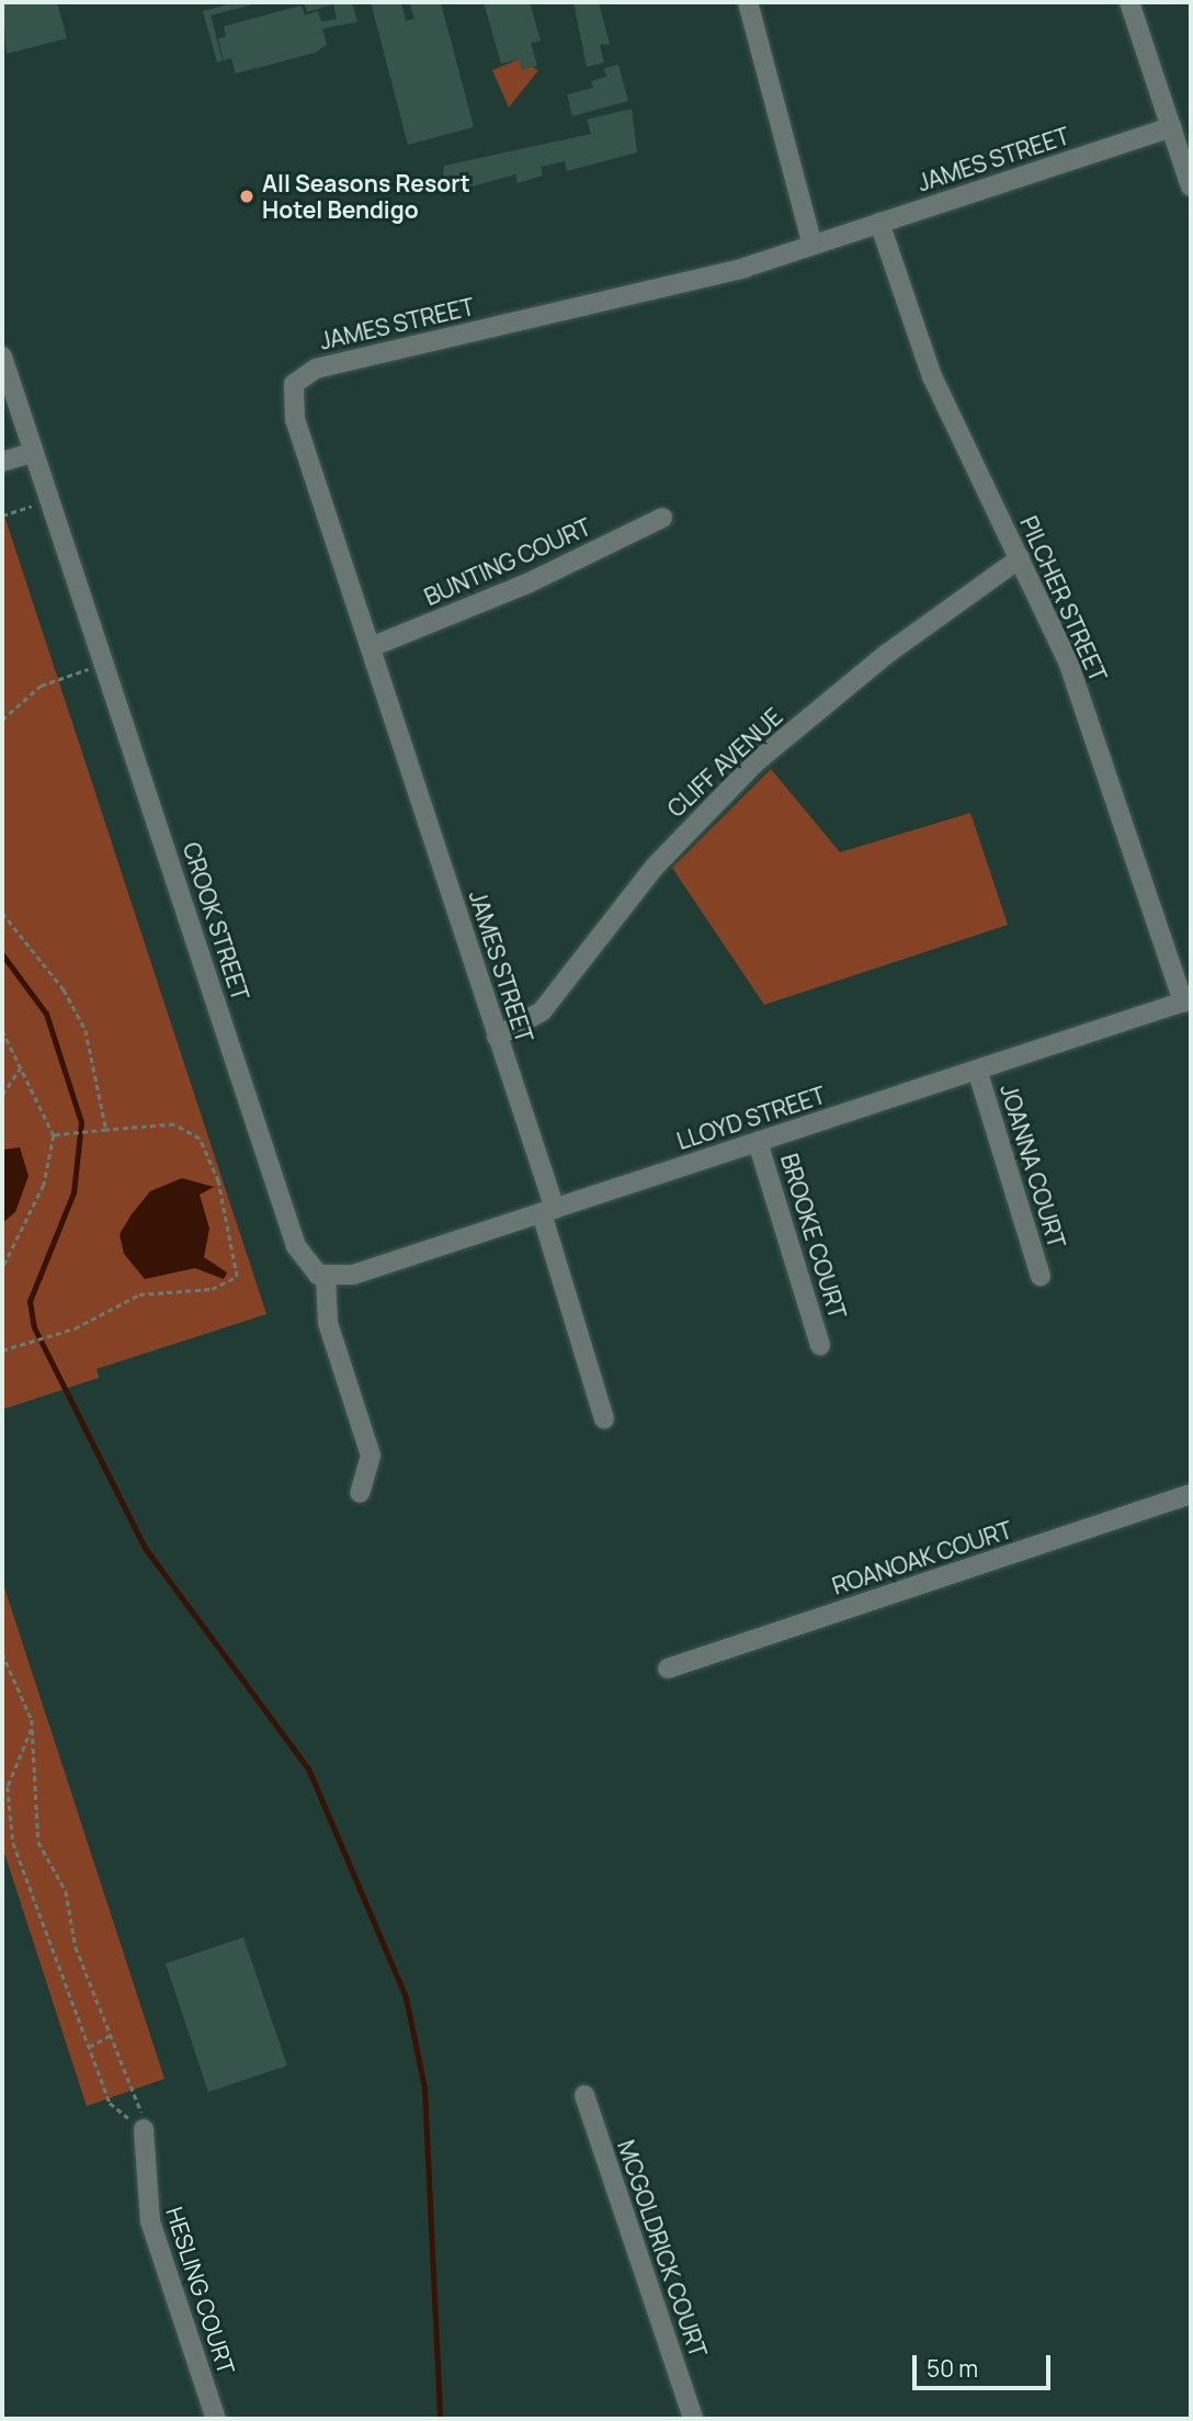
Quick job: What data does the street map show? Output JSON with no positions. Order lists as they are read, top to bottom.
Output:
{
  "streets": {
    "street": [
      "JAMES STREET",
      "BUNTING COURT",
      "PILCHER STREET",
      "CLIFF AVENUE",
      "CROOK STREET",
      "LLOYD STREET",
      "JOANNA COURT",
      "BROOKE COURT",
      "ROANOAK COURT",
      "MCGOLDRICK COURT",
      "HESLING COURT"
    ]
  },
  "crossings": [
    ["JAMES STREET", "BUNTING COURT"],
    ["JAMES STREET", "PILCHER STREET"],
    ["JAMES STREET", "CLIFF AVENUE"],
    ["JAMES STREET", "LLOYD STREET"],
    ["PILCHER STREET", "CLIFF AVENUE"],
    ["PILCHER STREET", "LLOYD STREET"],
    ["CROOK STREET", "LLOYD STREET"],
    ["LLOYD STREET", "JOANNA COURT"],
    ["LLOYD STREET", "BROOKE COURT"]
  ],
  "places": ["All Seasons Resort Hotel Bendigo"],
  "scale_bar": "50 m"
}
